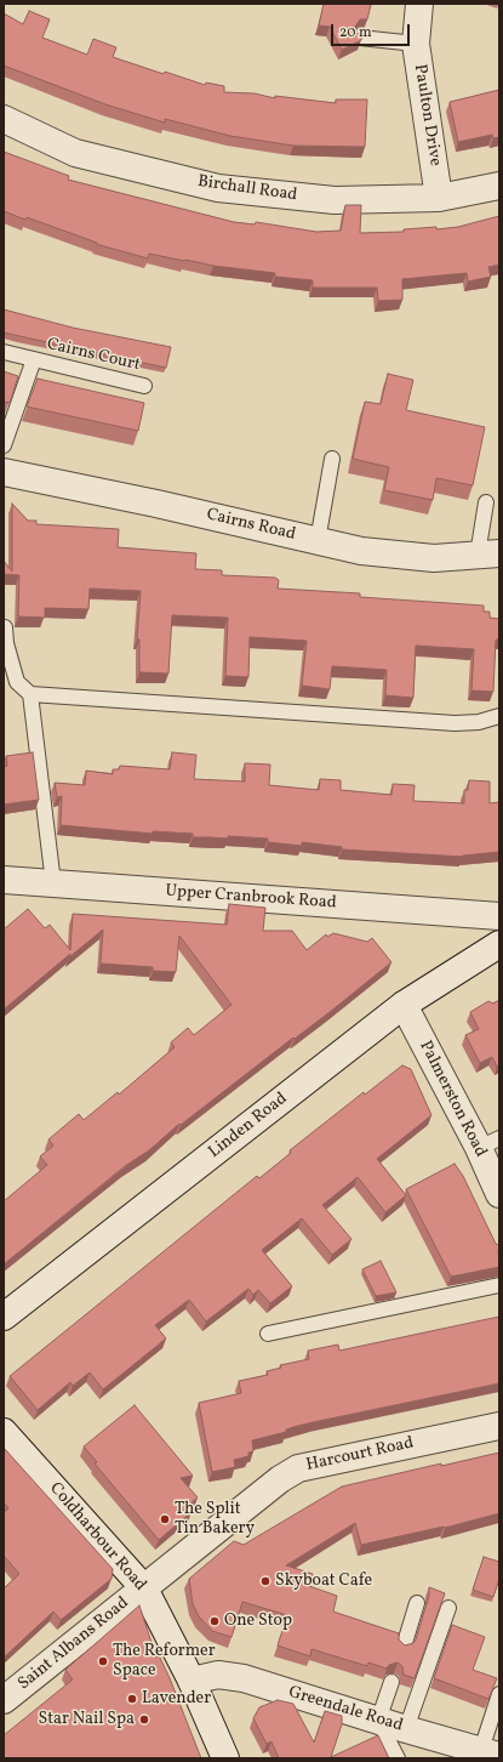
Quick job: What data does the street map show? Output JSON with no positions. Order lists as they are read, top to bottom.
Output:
{
  "streets": {
    "street": [
      "Paulton Drive",
      "Birchall Road",
      "Cairns Road",
      "Upper Cranbrook Road",
      "Palmerston Road",
      "Linden Road",
      "Harcourt Road",
      "Coldharbour Road",
      "Saint Albans Road",
      "Greendale Road"
    ],
    "lane": ["Cairns Court"]
  },
  "crossings": [
    ["Paulton Drive", "Birchall Road"],
    ["Palmerston Road", "Linden Road"],
    ["Harcourt Road", "Coldharbour Road"],
    ["Harcourt Road", "Saint Albans Road"],
    ["Coldharbour Road", "Saint Albans Road"],
    ["Coldharbour Road", "Greendale Road"]
  ],
  "places": [
    "The Split Tin Bakery",
    "Skyboat Cafe",
    "One Stop",
    "The Reformer Space",
    "Lavender",
    "Star Nail Spa"
  ],
  "scale_bar": "20 m"
}
